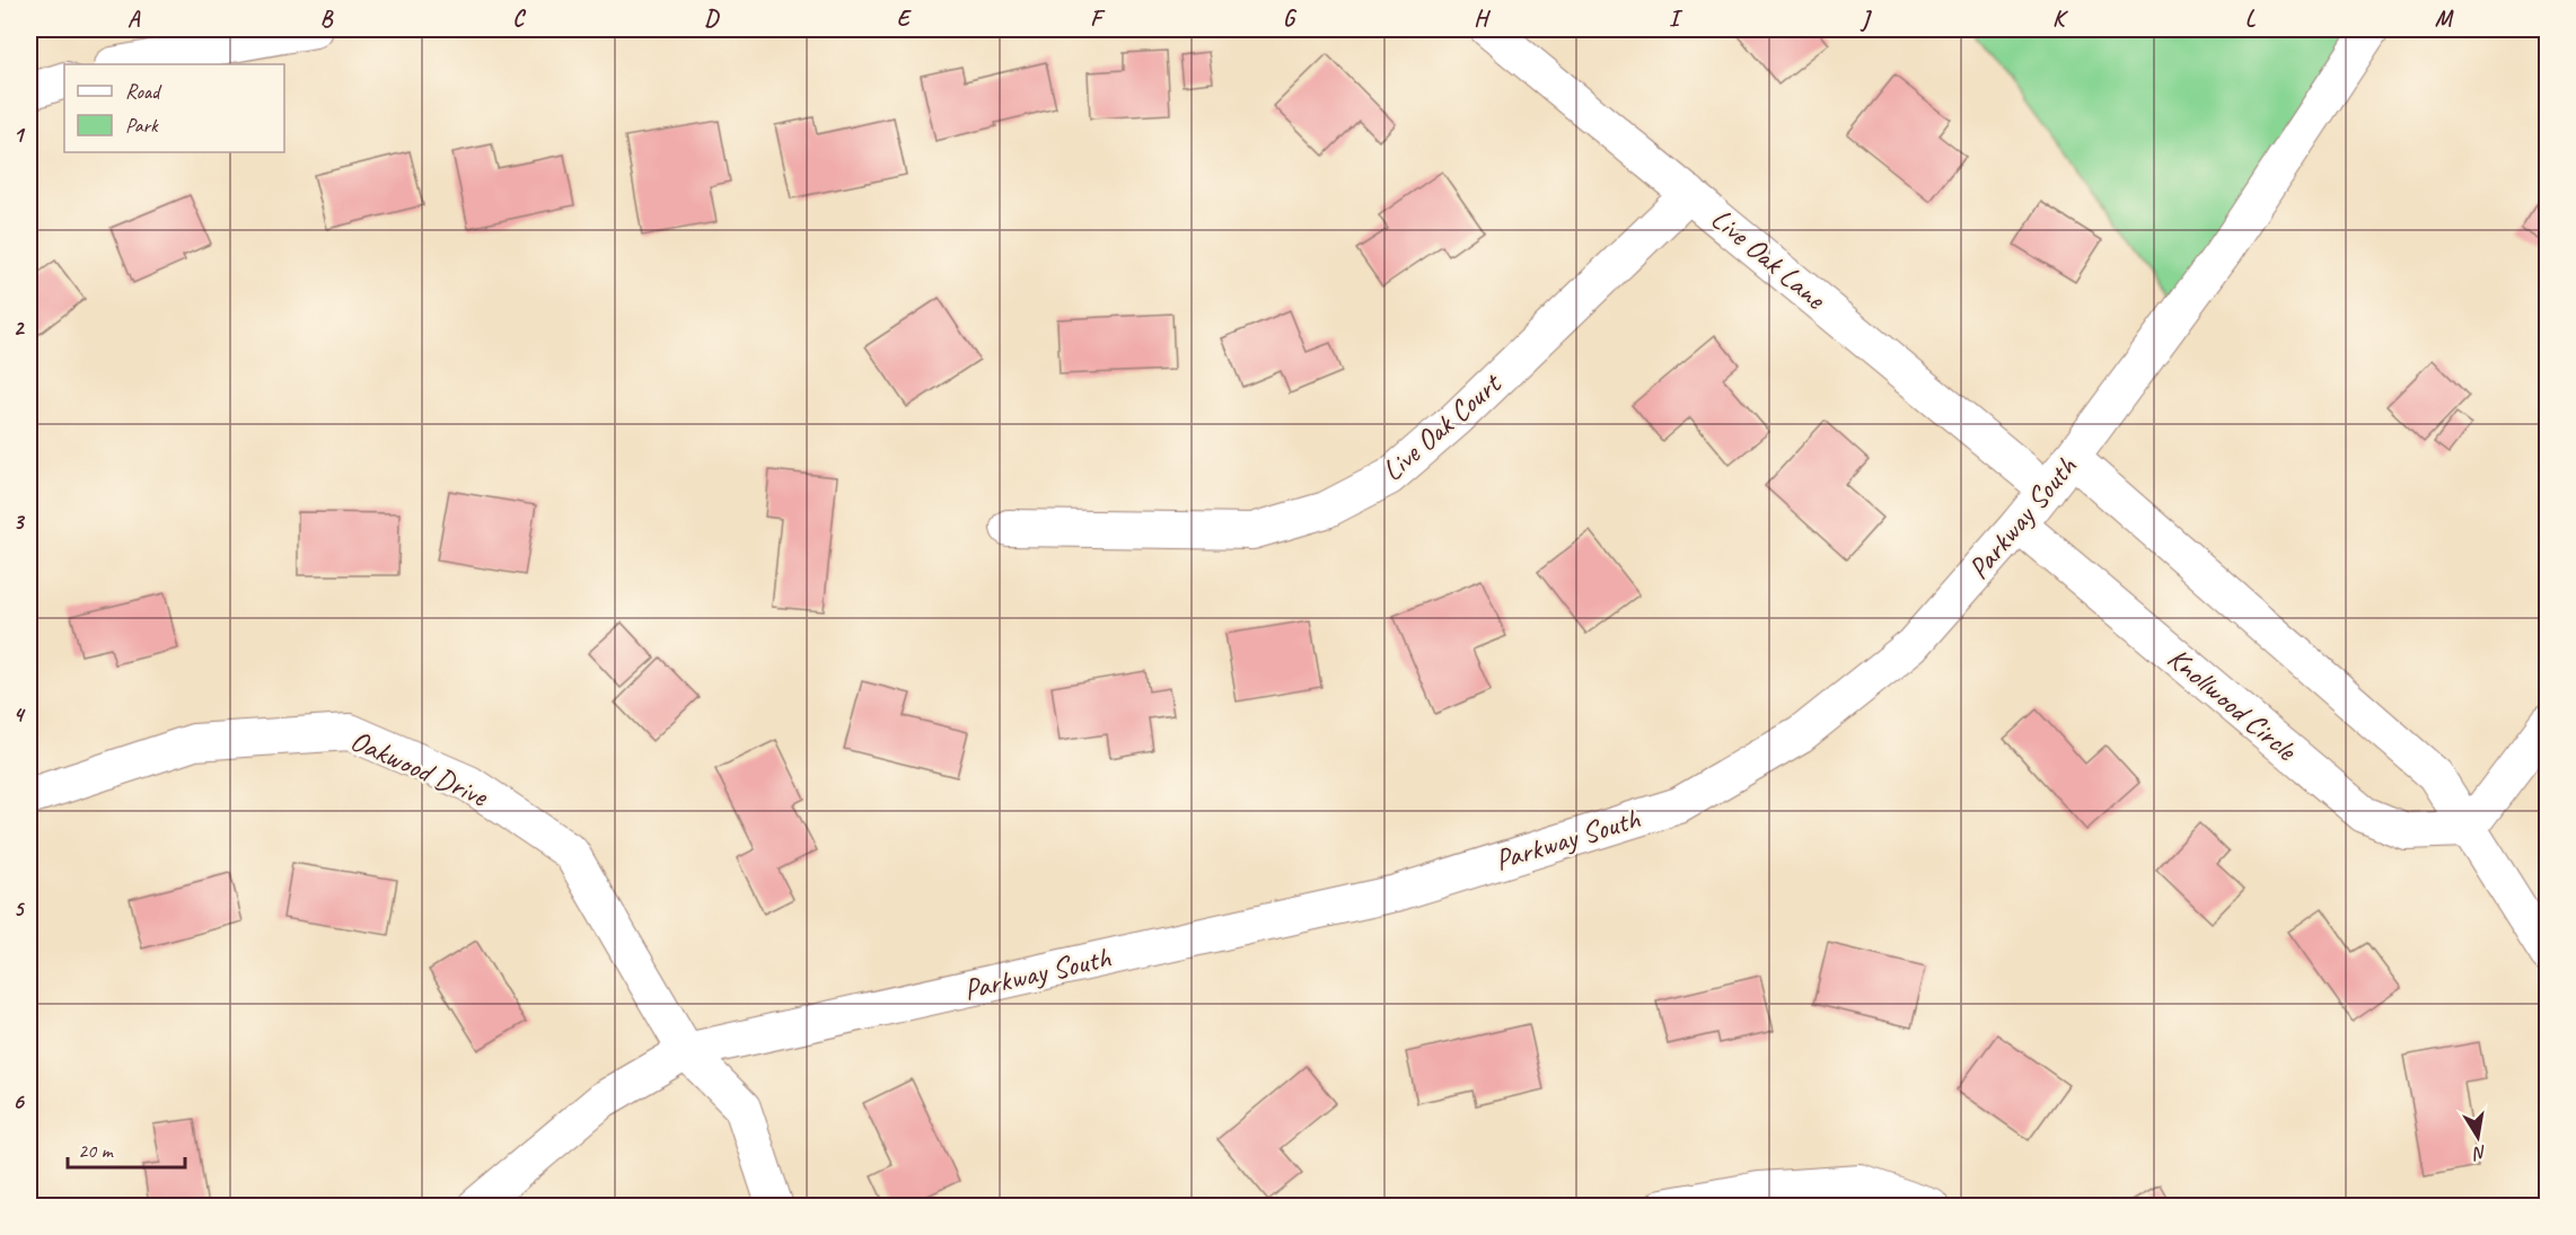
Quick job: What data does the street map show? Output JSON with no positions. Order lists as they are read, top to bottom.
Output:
{
  "streets": {
    "street": [
      "Live Oak Lane",
      "Live Oak Court",
      "Parkway South",
      "Knollwood Circle",
      "Oakwood Drive"
    ]
  },
  "crossings": [
    ["Live Oak Lane", "Live Oak Court"],
    ["Live Oak Lane", "Parkway South"],
    ["Parkway South", "Knollwood Circle"],
    ["Parkway South", "Oakwood Drive"]
  ],
  "legend": ["Road", "Park"],
  "scale_bar": "20 m",
  "north": "bottom",
  "grid": {
    "columns": [
      "A",
      "B",
      "C",
      "D",
      "E",
      "F",
      "G",
      "H",
      "I",
      "J",
      "K",
      "L",
      "M"
    ],
    "rows": [
      "1",
      "2",
      "3",
      "4",
      "5",
      "6"
    ]
  }
}
